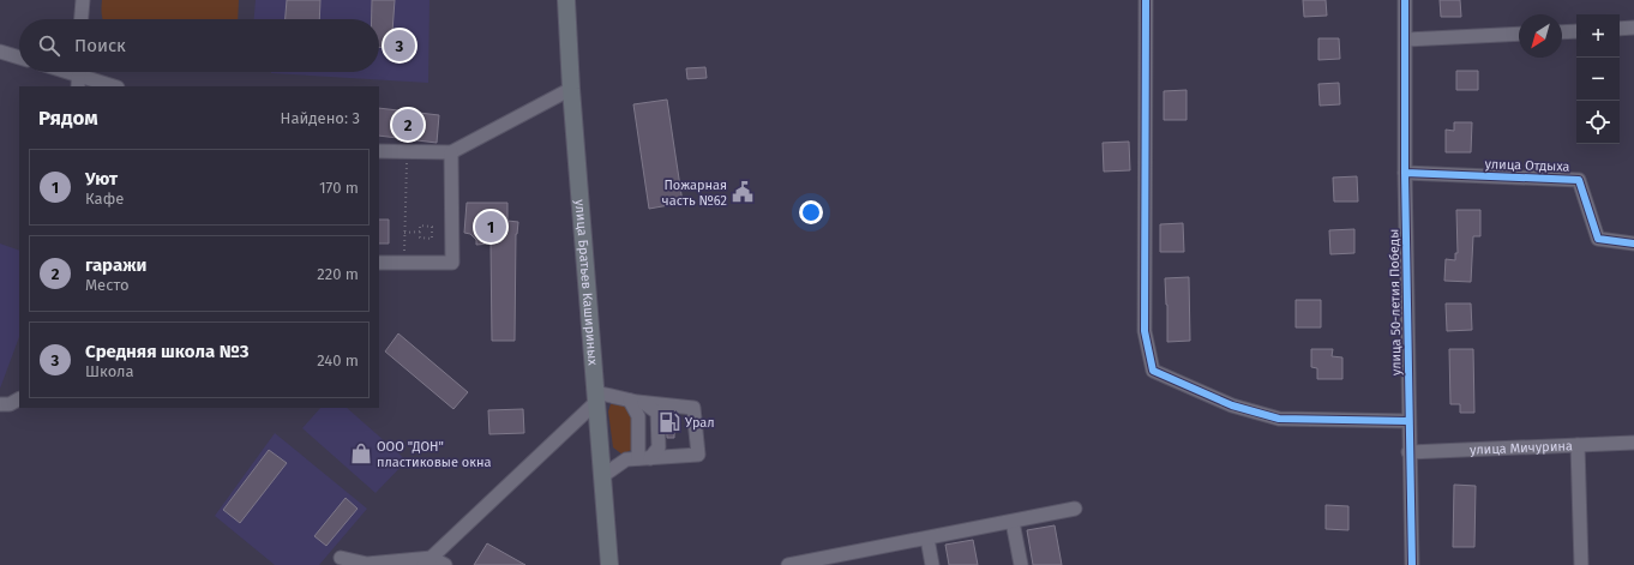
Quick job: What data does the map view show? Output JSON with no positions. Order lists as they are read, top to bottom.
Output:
{
  "streets": {
    "main road": ["улица Братьев Кашириных"],
    "street": ["улица Отдыха", "улица 50-летия Победы", "улица Мичурина"]
  },
  "crossings": [
    ["улица Отдыха", "улица 50-летия Победы"],
    ["улица 50-летия Победы", "улица Мичурина"]
  ],
  "places": {
    "public building": ["Пожарная часть №62"],
    "fuel station": ["Урал"],
    "shop": ["ООО \"ДОН\" пластиковые окна"]
  },
  "north": "bottom left",
  "page": {
    "map_buttons": ["+", "−"],
    "search": "Поиск",
    "pins": ["3", "2", "1"],
    "heading": ["Рядом", "Найдено: 3"],
    "list": [
      {
        "mark": "1",
        "name": "Уют",
        "note": "Кафе",
        "value": "170 m"
      },
      {
        "mark": "2",
        "name": "гаражи",
        "note": "Место",
        "value": "220 m"
      },
      {
        "mark": "3",
        "name": "Средняя школа №3",
        "note": "Школа",
        "value": "240 m"
      }
    ]
  }
}
